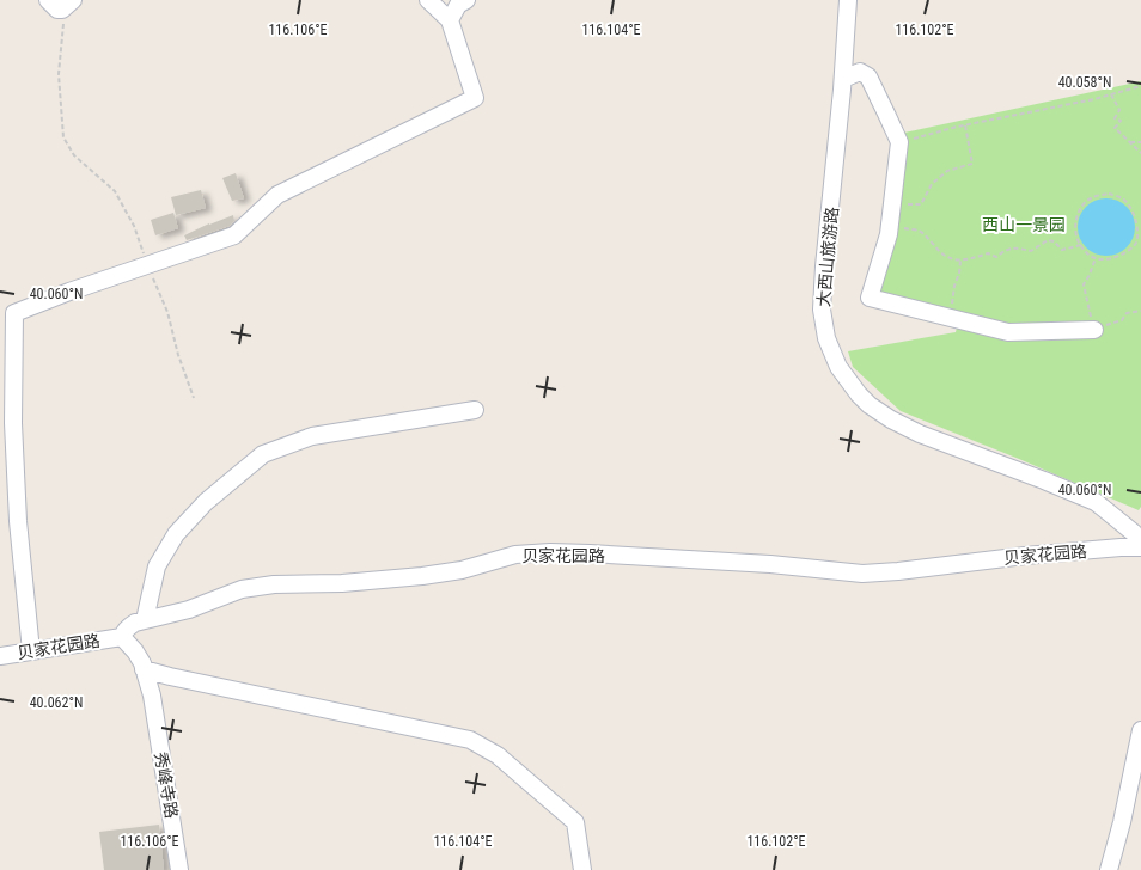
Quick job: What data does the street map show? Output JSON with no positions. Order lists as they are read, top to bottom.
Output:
{
  "streets": {
    "street": ["大西山旅游路", "贝家花园路", "秀峰寺路"]
  },
  "crossings": [
    ["大西山旅游路", "贝家花园路"],
    ["贝家花园路", "秀峰寺路"]
  ],
  "parks": ["西山一景园"],
  "coordinates": [
    "116.106°E",
    "116.104°E",
    "116.102°E",
    "40.058°N",
    "40.060°N",
    "40.062°N"
  ]
}
